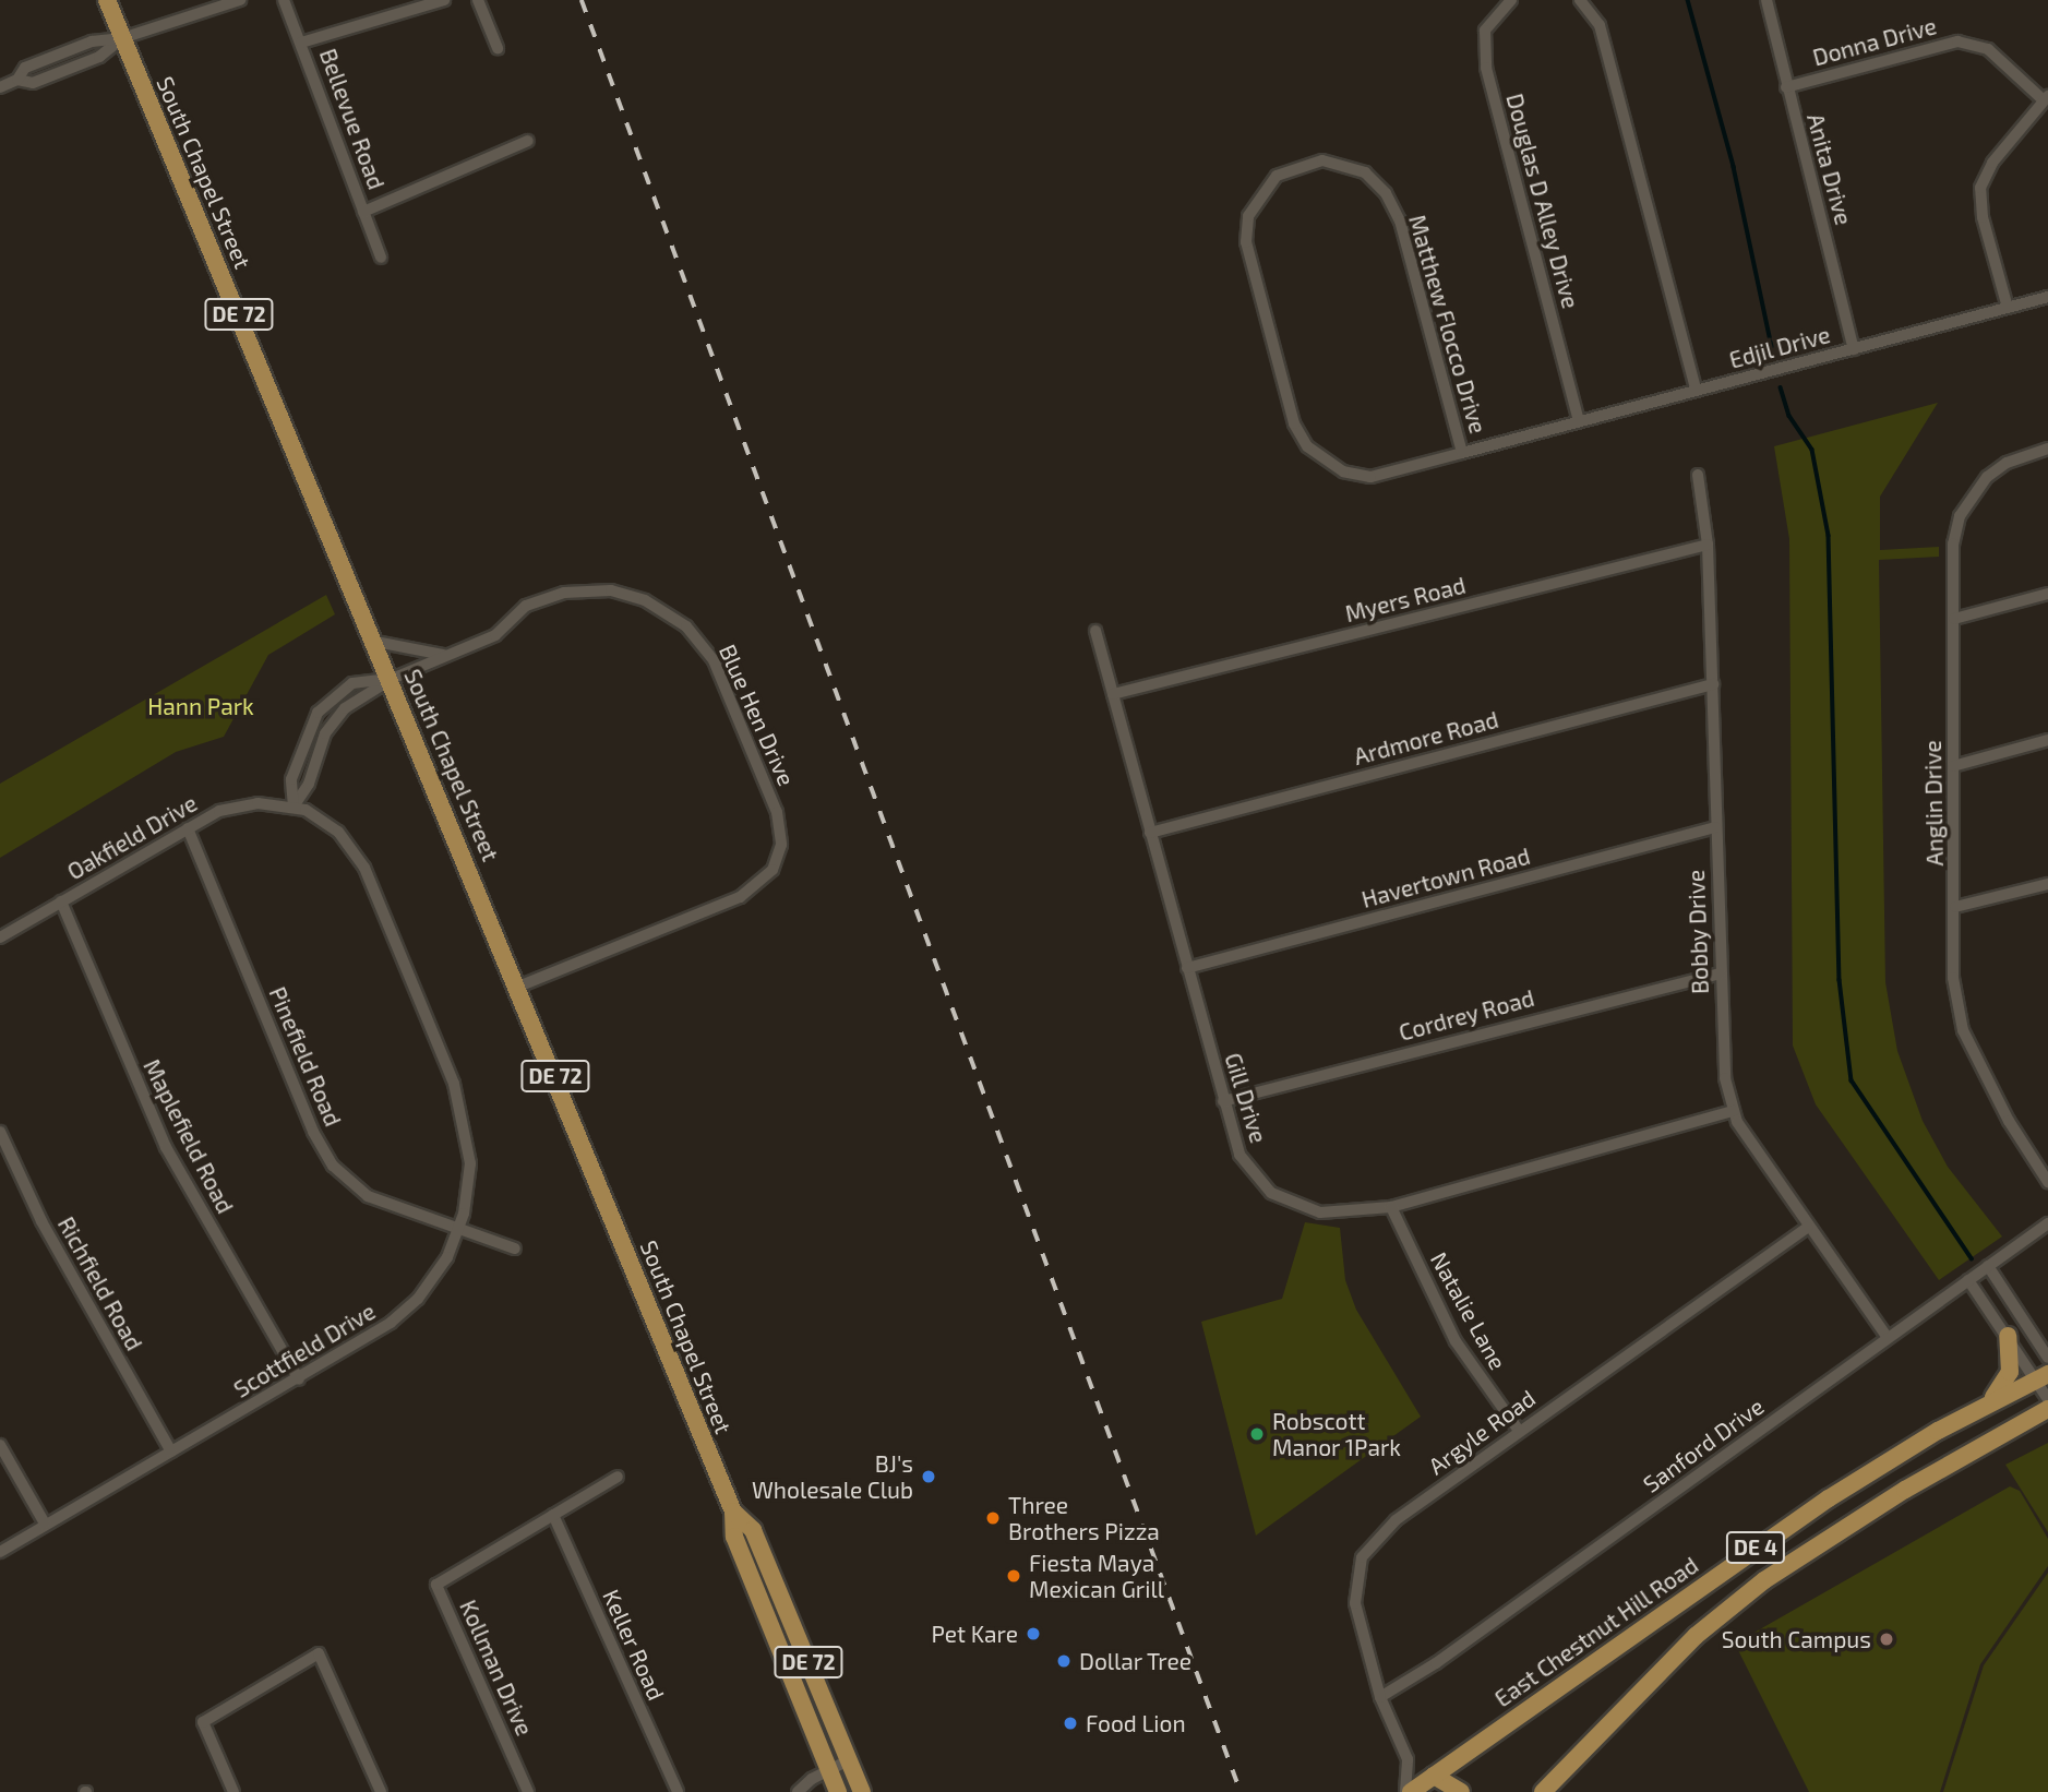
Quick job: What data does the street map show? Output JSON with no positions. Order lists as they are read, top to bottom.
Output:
{
  "streets": {
    "main road": [
      "South Chapel Street",
      "DE 72",
      "DE 4",
      "East Chestnut Hill Road"
    ],
    "street": [
      "Donna Drive",
      "Bellevue Road",
      "Anita Drive",
      "Douglas D Alley Drive",
      "Matthew Flocco Drive",
      "Edjil Drive",
      "Myers Road",
      "Blue Hen Drive",
      "Ardmore Road",
      "Anglin Drive",
      "Oakfield Drive",
      "Havertown Road",
      "Bobby Drive",
      "Cordrey Road",
      "Pinefield Road",
      "Gill Drive",
      "Maplefield Road",
      "Richfield Road",
      "Natalie Lane",
      "Scottfield Drive",
      "Argyle Road",
      "Sanford Drive",
      "Keller Road",
      "Kollman Drive"
    ]
  },
  "crossings": [
    ["Donna Drive", "Anita Drive"],
    ["Anita Drive", "Edjil Drive"],
    ["South Chapel Street", "DE 72"],
    ["South Chapel Street", "Blue Hen Drive"],
    ["Douglas D Alley Drive", "Edjil Drive"],
    ["Matthew Flocco Drive", "Edjil Drive"],
    ["Myers Road", "Bobby Drive"],
    ["Myers Road", "Gill Drive"],
    ["Ardmore Road", "Bobby Drive"],
    ["Ardmore Road", "Gill Drive"],
    ["Oakfield Drive", "Pinefield Road"],
    ["Oakfield Drive", "Maplefield Road"],
    ["Oakfield Drive", "Scottfield Drive"],
    ["Havertown Road", "Bobby Drive"],
    ["Havertown Road", "Gill Drive"],
    ["Bobby Drive", "Cordrey Road"],
    ["Bobby Drive", "Gill Drive"],
    ["Bobby Drive", "Argyle Road"],
    ["Bobby Drive", "Sanford Drive"],
    ["Cordrey Road", "Gill Drive"],
    ["Pinefield Road", "Scottfield Drive"],
    ["Gill Drive", "Natalie Lane"],
    ["Maplefield Road", "Scottfield Drive"],
    ["Richfield Road", "Scottfield Drive"],
    ["Natalie Lane", "Argyle Road"],
    ["Argyle Road", "Sanford Drive"],
    ["Argyle Road", "East Chestnut Hill Road"],
    ["Keller Road", "Kollman Drive"]
  ],
  "parks": ["Hann Park"],
  "places": [
    "Robscott Manor 1Park",
    "BJ's Wholesale Club",
    "Three Brothers Pizza",
    "Fiesta Maya Mexican Grill",
    "Pet Kare",
    "South Campus",
    "Dollar Tree",
    "Food Lion"
  ]
}
